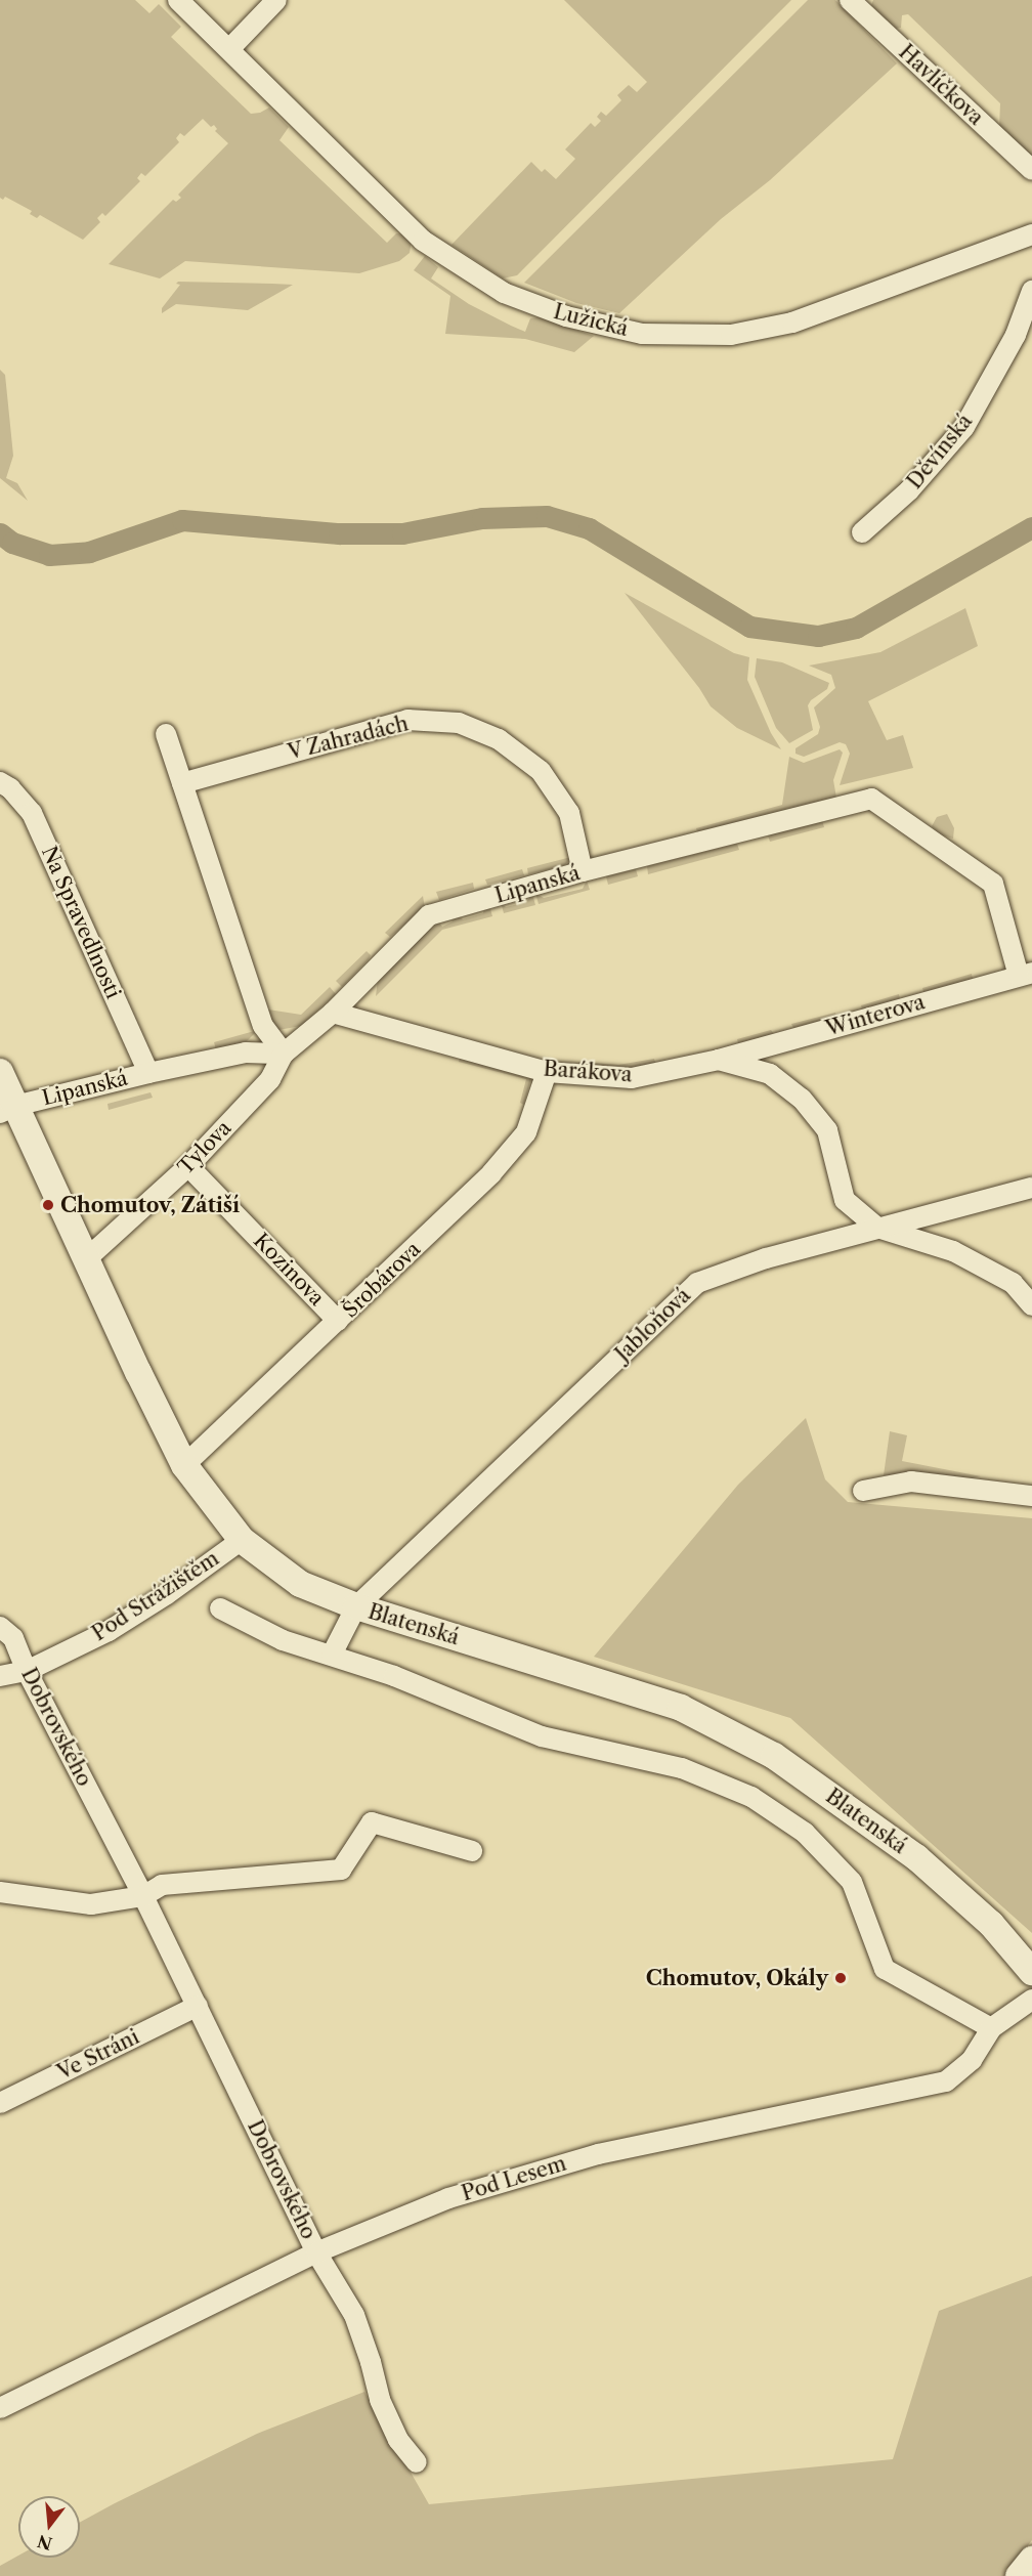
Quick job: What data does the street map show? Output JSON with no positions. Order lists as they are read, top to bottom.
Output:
{
  "streets": {
    "street": [
      "Havlíčkova",
      "Lužická",
      "Děvínská",
      "V Zahradách",
      "Lipanská",
      "Na Spravedlnosti",
      "Winterova",
      "Barákova",
      "Tylova",
      "Kozinova",
      "Šrobárova",
      "Jabloňová",
      "Pod Strážištěm",
      "Blatenská",
      "Dobrovského",
      "Ve Stráni",
      "Pod Lesem"
    ]
  },
  "crossings": [
    ["V Zahradách", "Lipanská"],
    ["Lipanská", "Na Spravedlnosti"],
    ["Lipanská", "Winterova"],
    ["Lipanská", "Barákova"],
    ["Lipanská", "Tylova"],
    ["Lipanská", "Blatenská"],
    ["Winterova", "Barákova"],
    ["Barákova", "Šrobárova"],
    ["Barákova", "Jabloňová"],
    ["Tylova", "Kozinova"],
    ["Tylova", "Blatenská"],
    ["Kozinova", "Šrobárova"],
    ["Šrobárova", "Blatenská"],
    ["Jabloňová", "Blatenská"],
    ["Pod Strážištěm", "Blatenská"],
    ["Pod Strážištěm", "Dobrovského"],
    ["Dobrovského", "Ve Stráni"],
    ["Dobrovského", "Pod Lesem"]
  ],
  "places": ["Chomutov, Zátiší", "Chomutov, Okály"],
  "north": "bottom"
}
